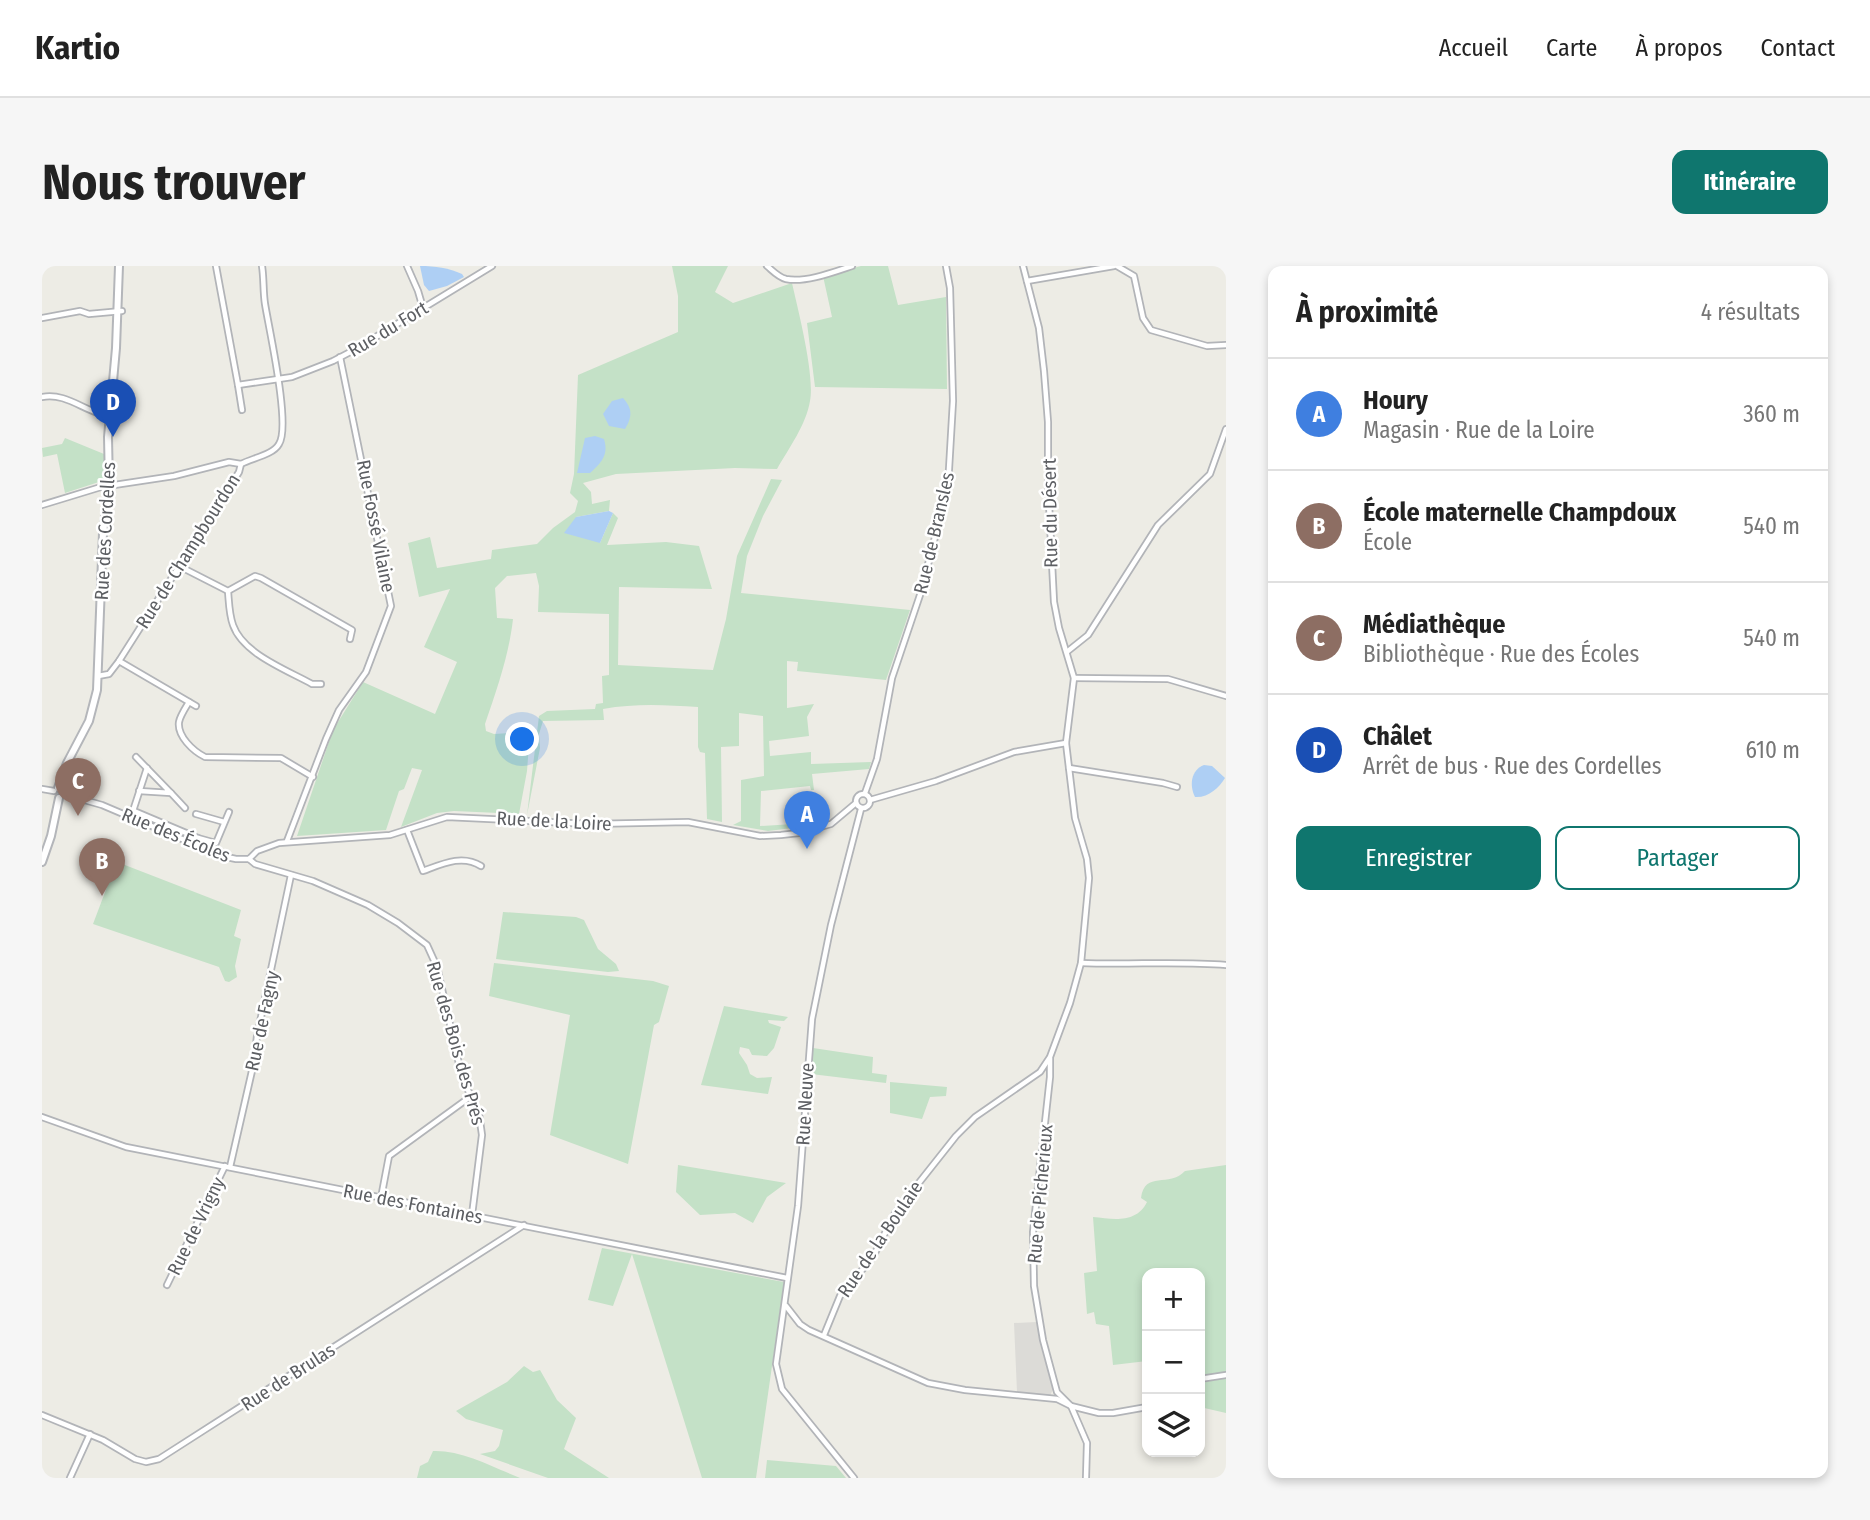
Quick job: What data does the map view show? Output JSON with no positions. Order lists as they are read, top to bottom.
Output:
{
  "streets": {
    "street": [
      "Rue du Fort",
      "Rue du Désert",
      "Rue Fossé Vilaine",
      "Rue des Cordelles",
      "Rue de Bransles",
      "Rue de Champbourdon",
      "Rue de la Loire",
      "Rue des Écoles",
      "Rue de Fagny",
      "Rue des Bois des Prés",
      "Rue Neuve",
      "Rue de Picherieux",
      "Rue des Fontaines",
      "Rue de Vrigny",
      "Rue de la Boulaie",
      "Rue de Brulas"
    ]
  },
  "crossings": [
    ["Rue du Fort", "Rue Fossé Vilaine"],
    ["Rue du Fort", "Rue de Champbourdon"],
    ["Rue du Désert", "Rue de la Boulaie"],
    ["Rue Fossé Vilaine", "Rue de la Loire"],
    ["Rue des Cordelles", "Rue de Champbourdon"],
    ["Rue des Cordelles", "Rue des Écoles"],
    ["Rue de Bransles", "Rue de la Loire"],
    ["Rue de Bransles", "Rue Neuve"],
    ["Rue de la Loire", "Rue des Écoles"],
    ["Rue de la Loire", "Rue des Bois des Prés"],
    ["Rue de la Loire", "Rue Neuve"],
    ["Rue des Écoles", "Rue des Bois des Prés"],
    ["Rue de Fagny", "Rue des Bois des Prés"],
    ["Rue de Fagny", "Rue des Fontaines"],
    ["Rue de Fagny", "Rue de Vrigny"],
    ["Rue des Bois des Prés", "Rue des Fontaines"],
    ["Rue Neuve", "Rue des Fontaines"],
    ["Rue de Picherieux", "Rue de la Boulaie"],
    ["Rue des Fontaines", "Rue de Vrigny"],
    ["Rue des Fontaines", "Rue de Brulas"]
  ],
  "page": {
    "header": "Kartio",
    "nav": [
      "Accueil",
      "Carte",
      "À propos",
      "Contact"
    ],
    "buttons": [
      "Itinéraire",
      ["Enregistrer", "Partager"]
    ],
    "title": "Nous trouver",
    "heading": ["À proximité", "4 résultats"],
    "list": [
      {
        "mark": "A",
        "name": "Houry",
        "note": "Magasin · Rue de la Loire",
        "value": "360 m"
      },
      {
        "mark": "B",
        "name": "École maternelle Champdoux",
        "note": "École",
        "value": "540 m"
      },
      {
        "mark": "C",
        "name": "Médiathèque",
        "note": "Bibliothèque · Rue des Écoles",
        "value": "540 m"
      },
      {
        "mark": "D",
        "name": "Châlet",
        "note": "Arrêt de bus · Rue des Cordelles",
        "value": "610 m"
      }
    ],
    "pins": [
      "D",
      "C",
      "A",
      "B"
    ],
    "map_buttons": ["+", "−"]
  }
}
